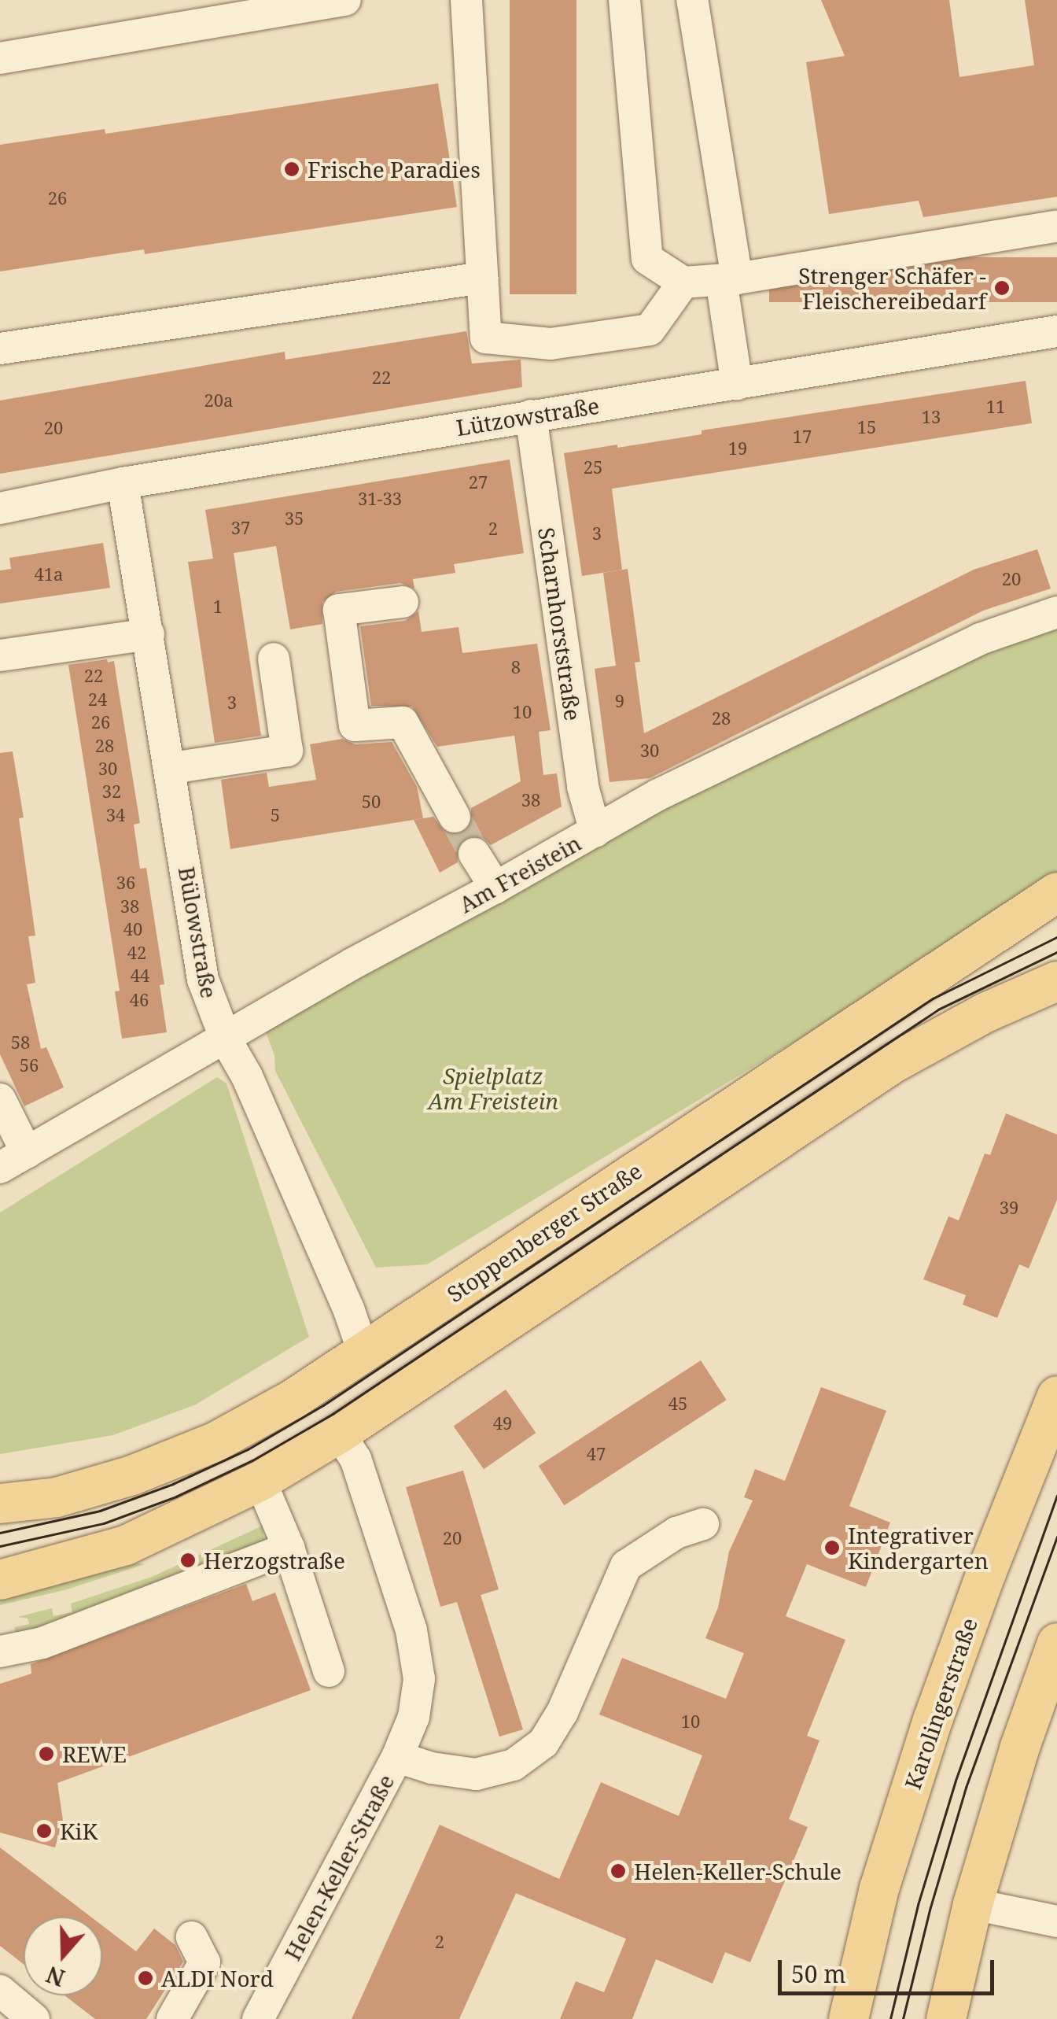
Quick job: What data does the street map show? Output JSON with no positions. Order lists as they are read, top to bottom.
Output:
{
  "streets": {
    "main road": ["Stoppenberger Straße", "Karolingerstraße"],
    "street": [
      "Lützowstraße",
      "Scharnhorststraße",
      "Am Freistein",
      "Bülowstraße",
      "Helen-Keller-Straße"
    ]
  },
  "crossings": [
    ["Lützowstraße", "Scharnhorststraße"],
    ["Lützowstraße", "Bülowstraße"],
    ["Scharnhorststraße", "Am Freistein"],
    ["Am Freistein", "Bülowstraße"],
    ["Bülowstraße", "Stoppenberger Straße"]
  ],
  "parks": ["Spielplatz Am Freistein"],
  "places": [
    "Frische Paradies",
    "Strenger Schäfer - Fleischereibedarf",
    "Integrativer Kindergarten",
    "Herzogstraße",
    "REWE",
    "KiK",
    "Helen-Keller-Schule",
    "ALDI Nord"
  ],
  "house_numbers": [
    "26",
    "22",
    "20a",
    "11",
    "13",
    "15",
    "20",
    "17",
    "19",
    "25",
    "27",
    "31-33",
    "35",
    "37",
    "2",
    "3",
    "41a",
    "20",
    "1",
    "8",
    "22",
    "24",
    "9",
    "3",
    "10",
    "28",
    "26",
    "28",
    "30",
    "30",
    "32",
    "38",
    "50",
    "34",
    "5",
    "36",
    "38",
    "40",
    "42",
    "44",
    "46",
    "58",
    "56",
    "39",
    "45",
    "49",
    "47",
    "20",
    "10",
    "2"
  ],
  "scale_bar": "50 m",
  "north": "bottom"
}
